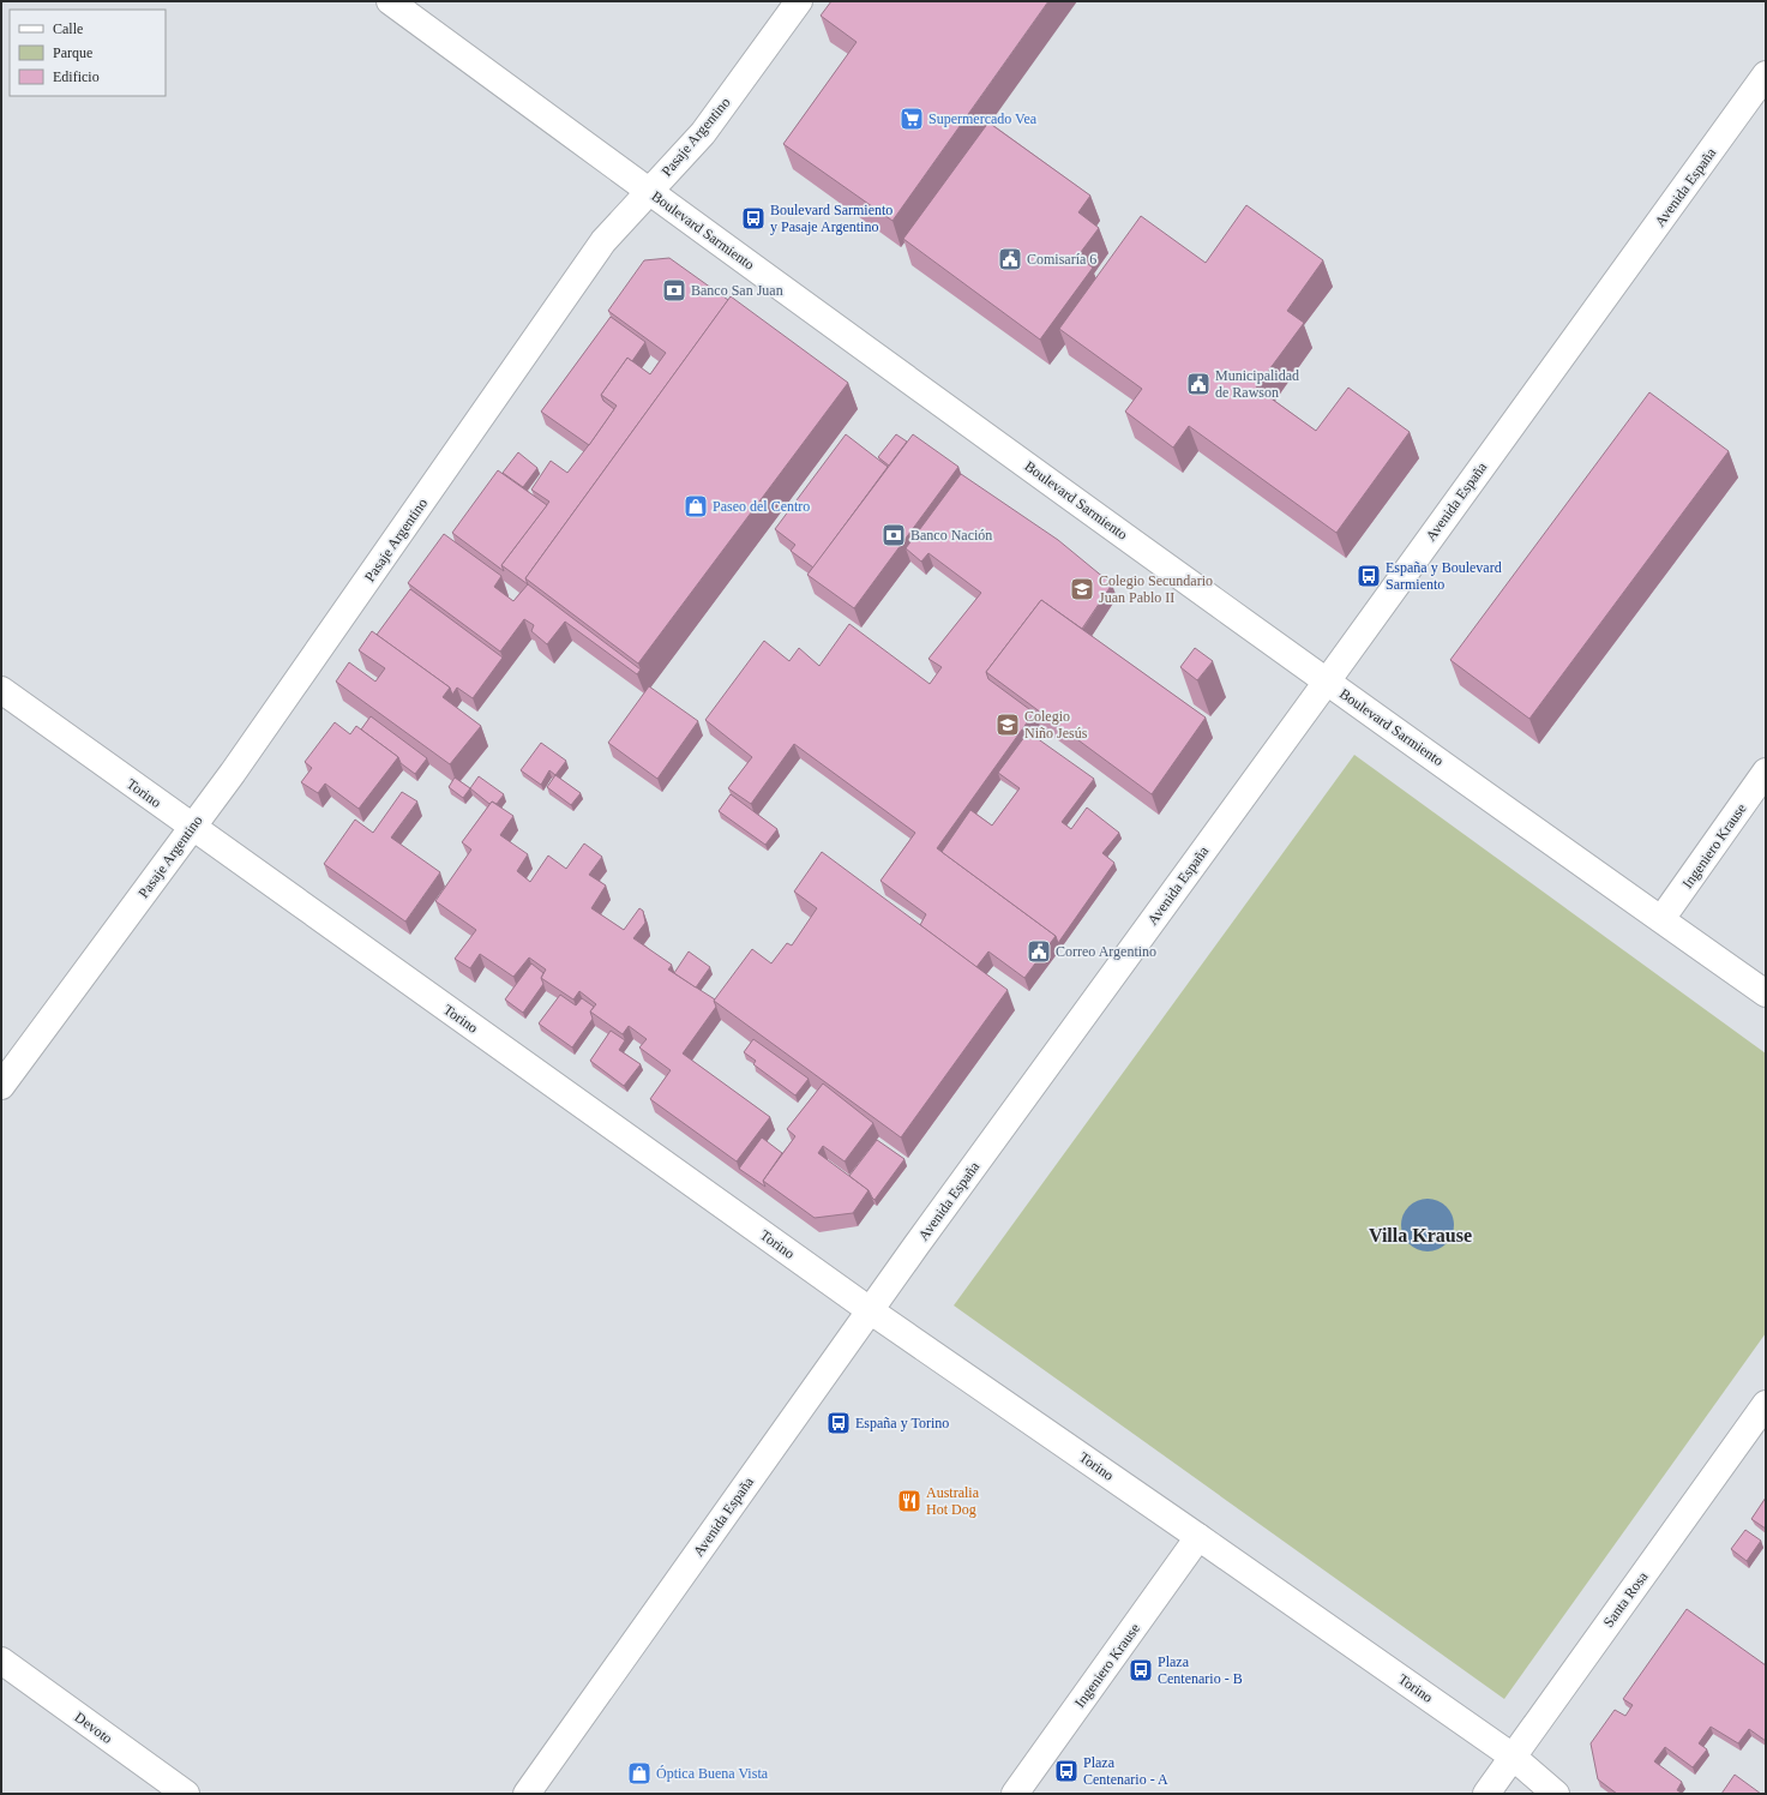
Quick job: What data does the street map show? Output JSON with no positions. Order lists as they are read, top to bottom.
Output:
{
  "streets": {
    "street": [
      "Pasaje Argentino",
      "Avenida España",
      "Boulevard Sarmiento",
      "Torino",
      "Ingeniero Krause",
      "Santa Rosa",
      "Devoto"
    ]
  },
  "crossings": [
    ["Pasaje Argentino", "Boulevard Sarmiento"],
    ["Pasaje Argentino", "Torino"],
    ["Avenida España", "Boulevard Sarmiento"],
    ["Avenida España", "Torino"],
    ["Boulevard Sarmiento", "Ingeniero Krause"],
    ["Torino", "Ingeniero Krause"],
    ["Torino", "Santa Rosa"]
  ],
  "districts": ["Villa Krause"],
  "places": {
    "supermarket": ["Supermercado Vea"],
    "bus stop": [
      "Boulevard Sarmiento y Pasaje Argentino",
      "España y Boulevard Sarmiento",
      "España y Torino",
      "Plaza Centenario - B",
      "Plaza Centenario - A"
    ],
    "public building": ["Comisaría 6", "Municipalidad de Rawson", "Correo Argentino"],
    "bank": ["Banco San Juan", "Banco Nación"],
    "shop": ["Paseo del Centro", "Óptica Buena Vista"],
    "school or university": ["Colegio Secundario Juan Pablo II", "Colegio Niño Jesús"],
    "restaurant": ["Australia Hot Dog"]
  },
  "legend": ["Calle", "Parque", "Edificio"]
}
